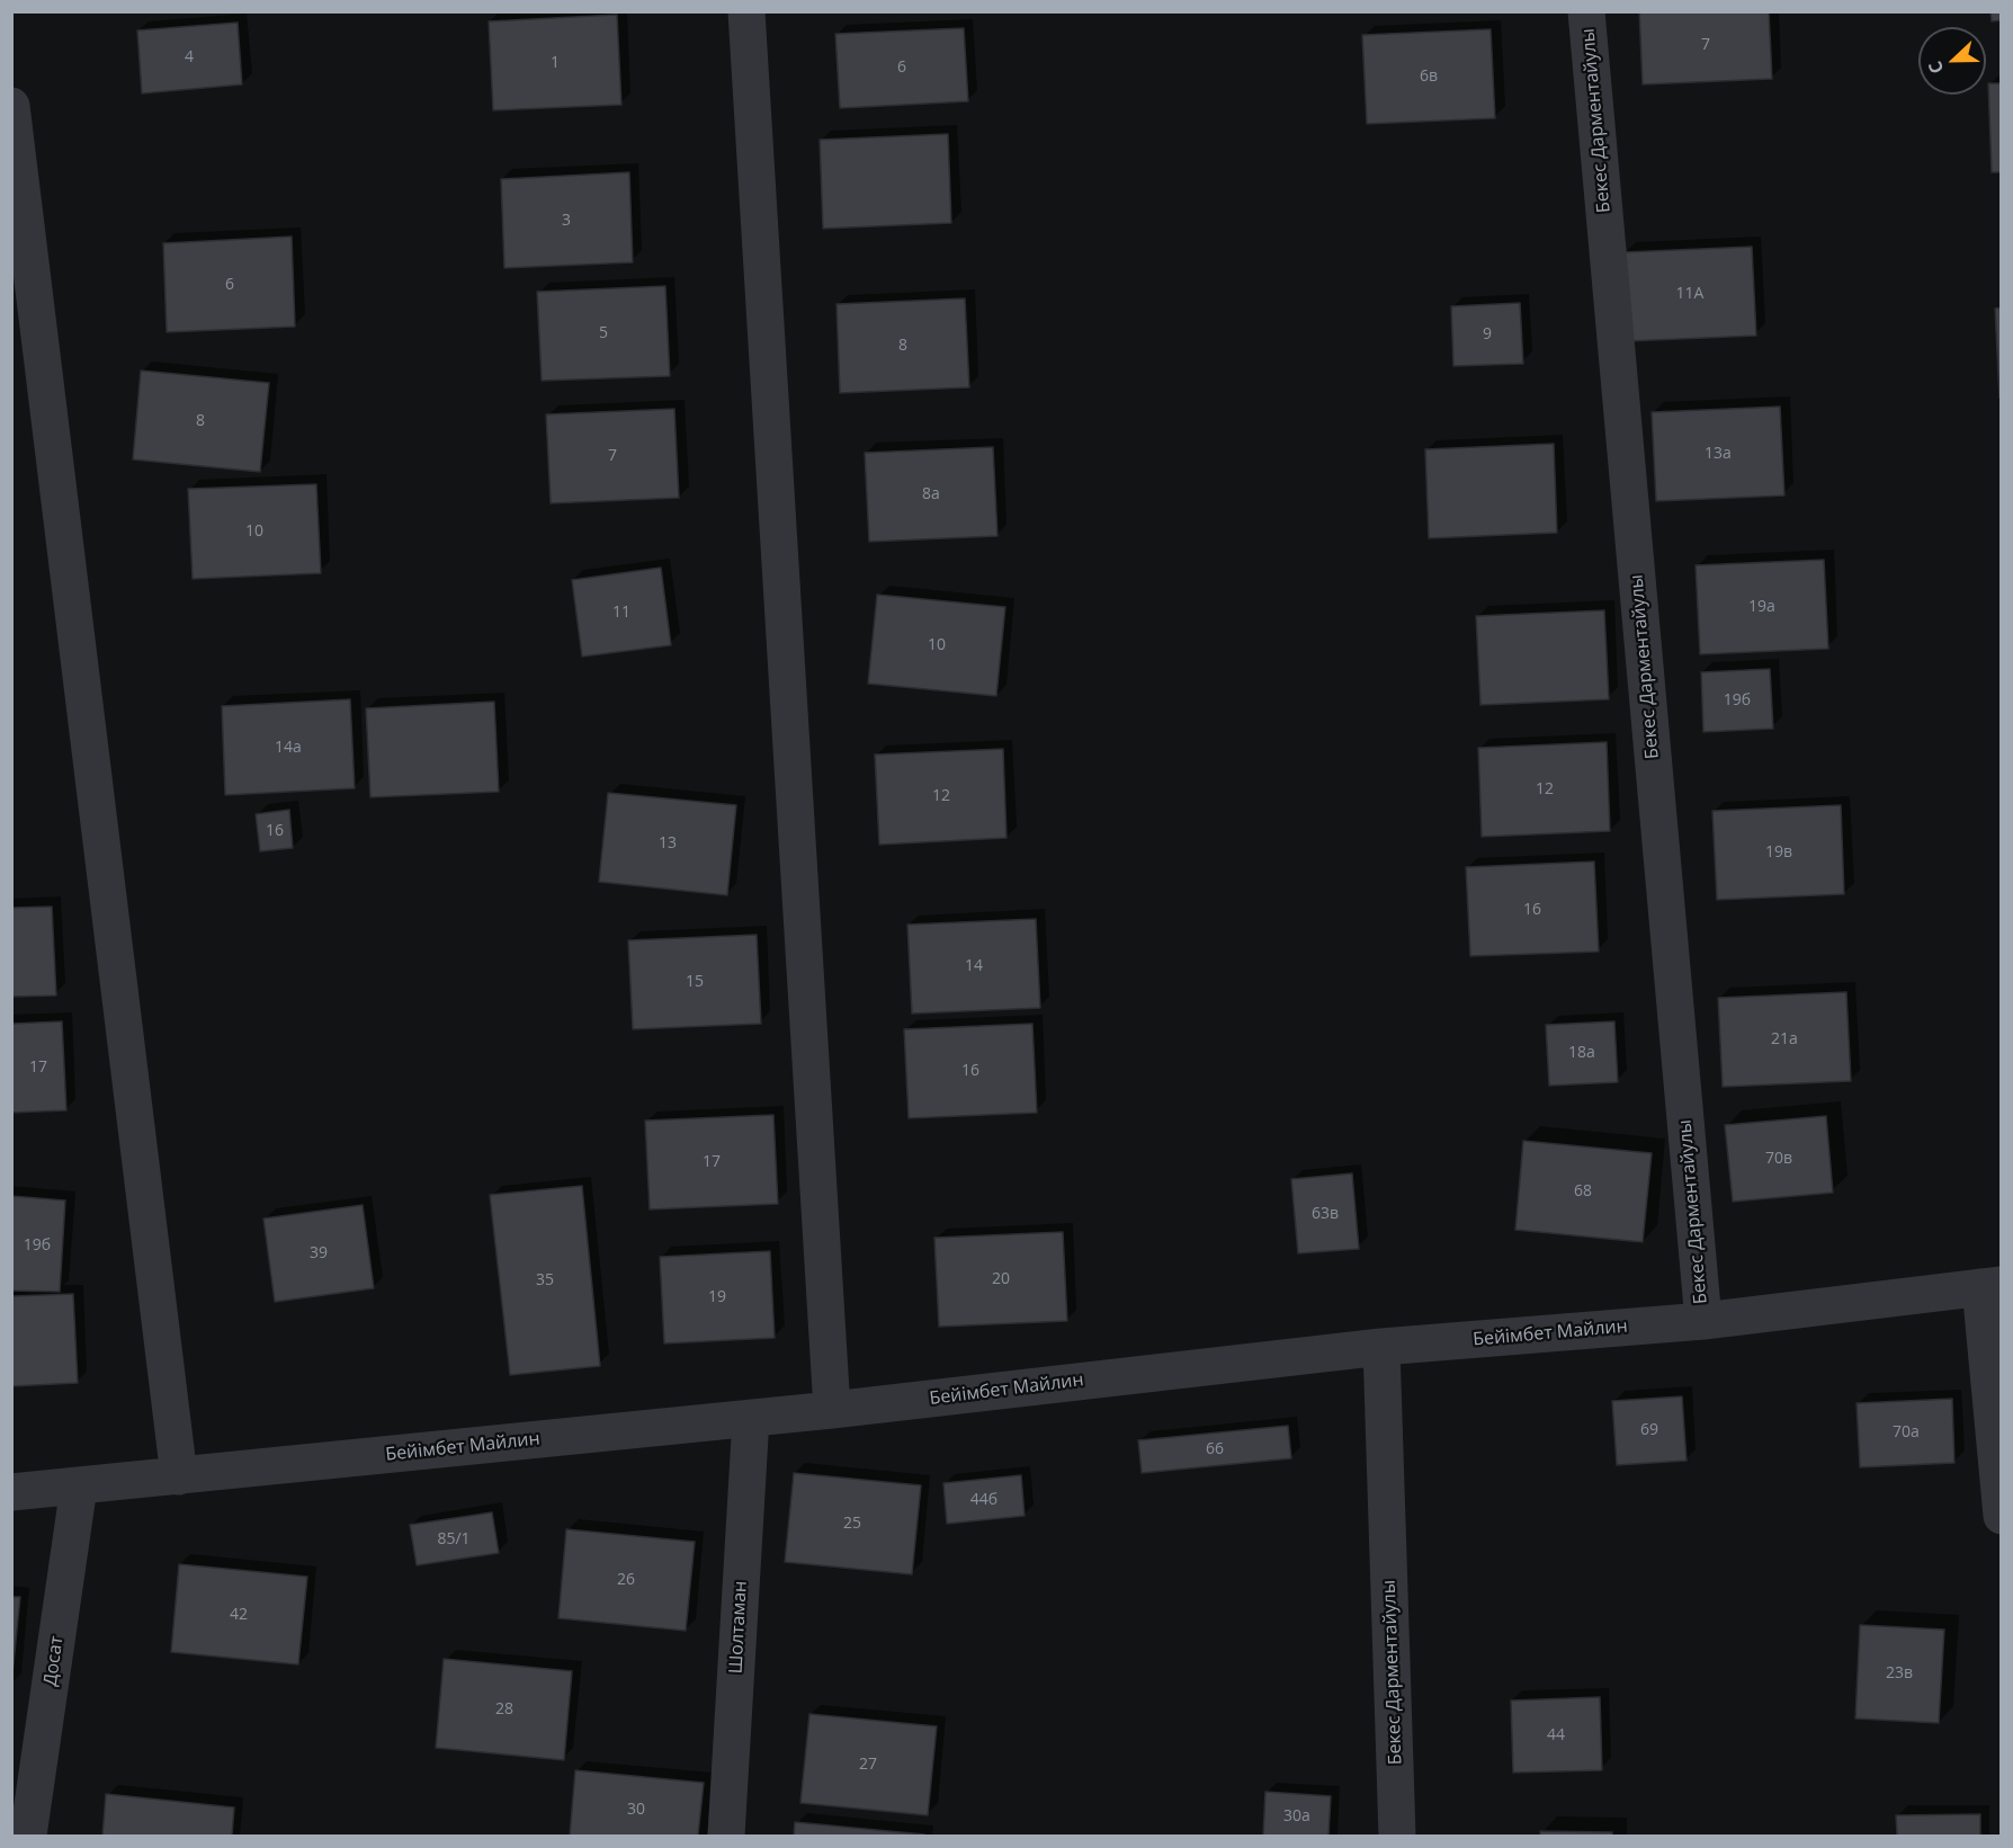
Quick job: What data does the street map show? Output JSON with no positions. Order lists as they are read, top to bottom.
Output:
{
  "streets": {
    "street": [
      "Бекес Дарментайулы",
      "Бейімбет Майлин",
      "Шолтаман",
      "Досат"
    ]
  },
  "crossings": [
    ["Бекес Дарментайулы", "Бейімбет Майлин"],
    ["Бейімбет Майлин", "Шолтаман"],
    ["Бейімбет Майлин", "Досат"]
  ],
  "house_numbers": [
    "7",
    "4",
    "1",
    "6",
    "6в",
    "3",
    "6",
    "11А",
    "5",
    "9",
    "8",
    "8",
    "13а",
    "7",
    "8а",
    "10",
    "19а",
    "11",
    "10",
    "19б",
    "14а",
    "12",
    "12",
    "16",
    "13",
    "19в",
    "16",
    "14",
    "15",
    "21а",
    "18а",
    "17",
    "16",
    "70в",
    "17",
    "68",
    "63в",
    "19б",
    "39",
    "20",
    "35",
    "19",
    "69",
    "70а",
    "66",
    "44б",
    "25",
    "85/1",
    "26",
    "42",
    "23в",
    "28",
    "44",
    "27",
    "30",
    "30а"
  ],
  "north": "left"
}
